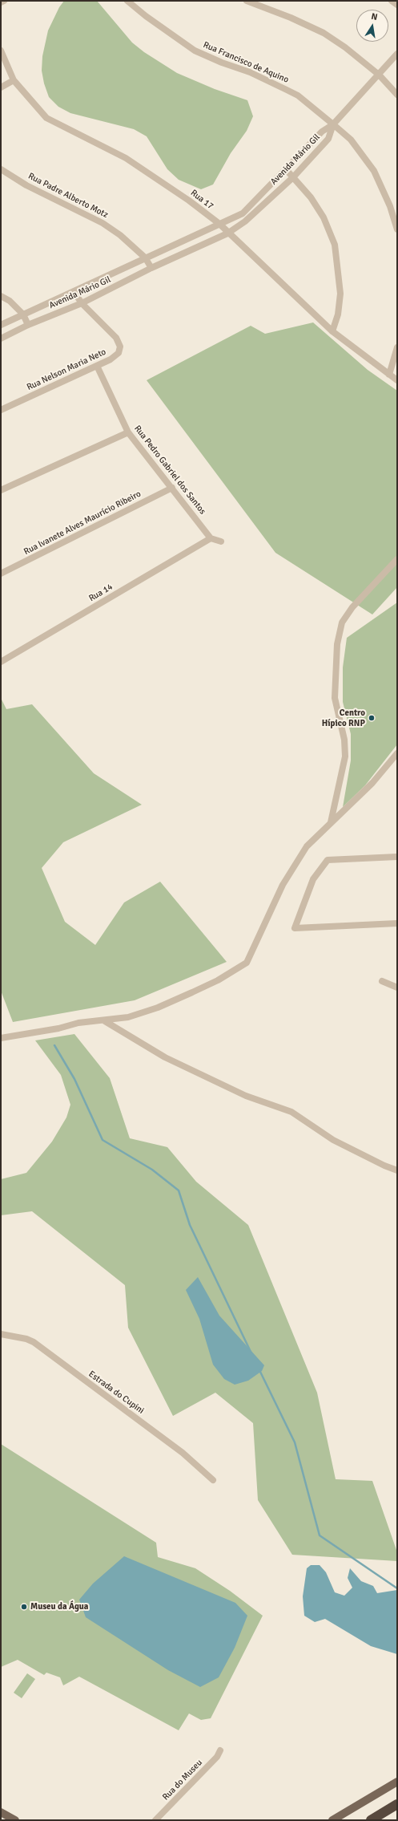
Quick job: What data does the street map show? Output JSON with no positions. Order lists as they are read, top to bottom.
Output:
{
  "streets": {
    "street": [
      "Rua Francisco de Aquino",
      "Avenida Mário Gil",
      "Rua Padre Alberto Motz",
      "Rua 17",
      "Rua Nelson Maria Neto",
      "Rua Pedro Gabriel dos Santos",
      "Rua lvanete Alves Maurício Ribeiro",
      "Rua 14",
      "Estrada do Cupini",
      "Rua do Museu"
    ]
  },
  "crossings": [
    ["Rua Francisco de Aquino", "Avenida Mário Gil"],
    ["Avenida Mário Gil", "Rua Padre Alberto Motz"],
    ["Avenida Mário Gil", "Rua 17"],
    ["Avenida Mário Gil", "Rua Nelson Maria Neto"],
    ["Rua Nelson Maria Neto", "Rua Pedro Gabriel dos Santos"],
    ["Rua Pedro Gabriel dos Santos", "Rua lvanete Alves Maurício Ribeiro"],
    ["Rua Pedro Gabriel dos Santos", "Rua 14"]
  ],
  "places": ["Centro Hípico RNP", "Museu da Água"],
  "north": "top"
}
